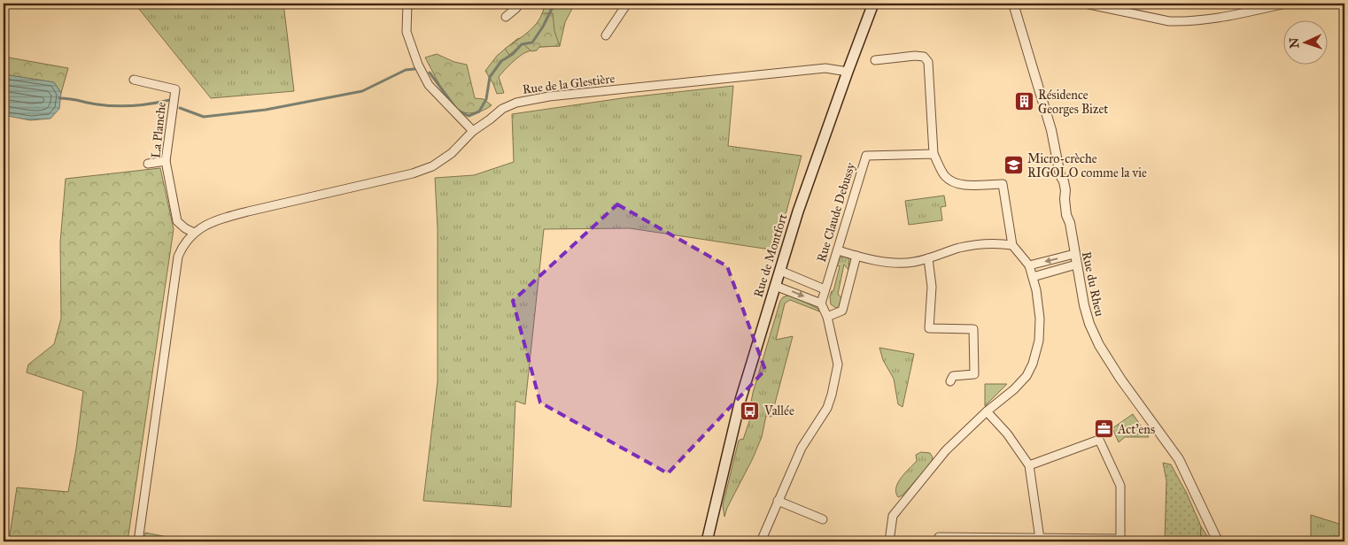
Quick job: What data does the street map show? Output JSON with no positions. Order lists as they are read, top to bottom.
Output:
{
  "streets": {
    "main road": ["Rue de Montfort"],
    "street": [
      "Rue de la Glestière",
      "La Planche",
      "Rue Claude Debussy",
      "Rue du Rheu"
    ]
  },
  "crossings": [
    ["Rue de la Glestière", "La Planche"],
    ["Rue de la Glestière", "Rue de Montfort"]
  ],
  "places": {
    "building": ["Résidence Georges Bizet"],
    "school or university": ["Micro-crèche RIGOLO comme la vie"],
    "bus stop": ["Vallée"],
    "office": ["Act’ens"]
  },
  "north": "left"
}
